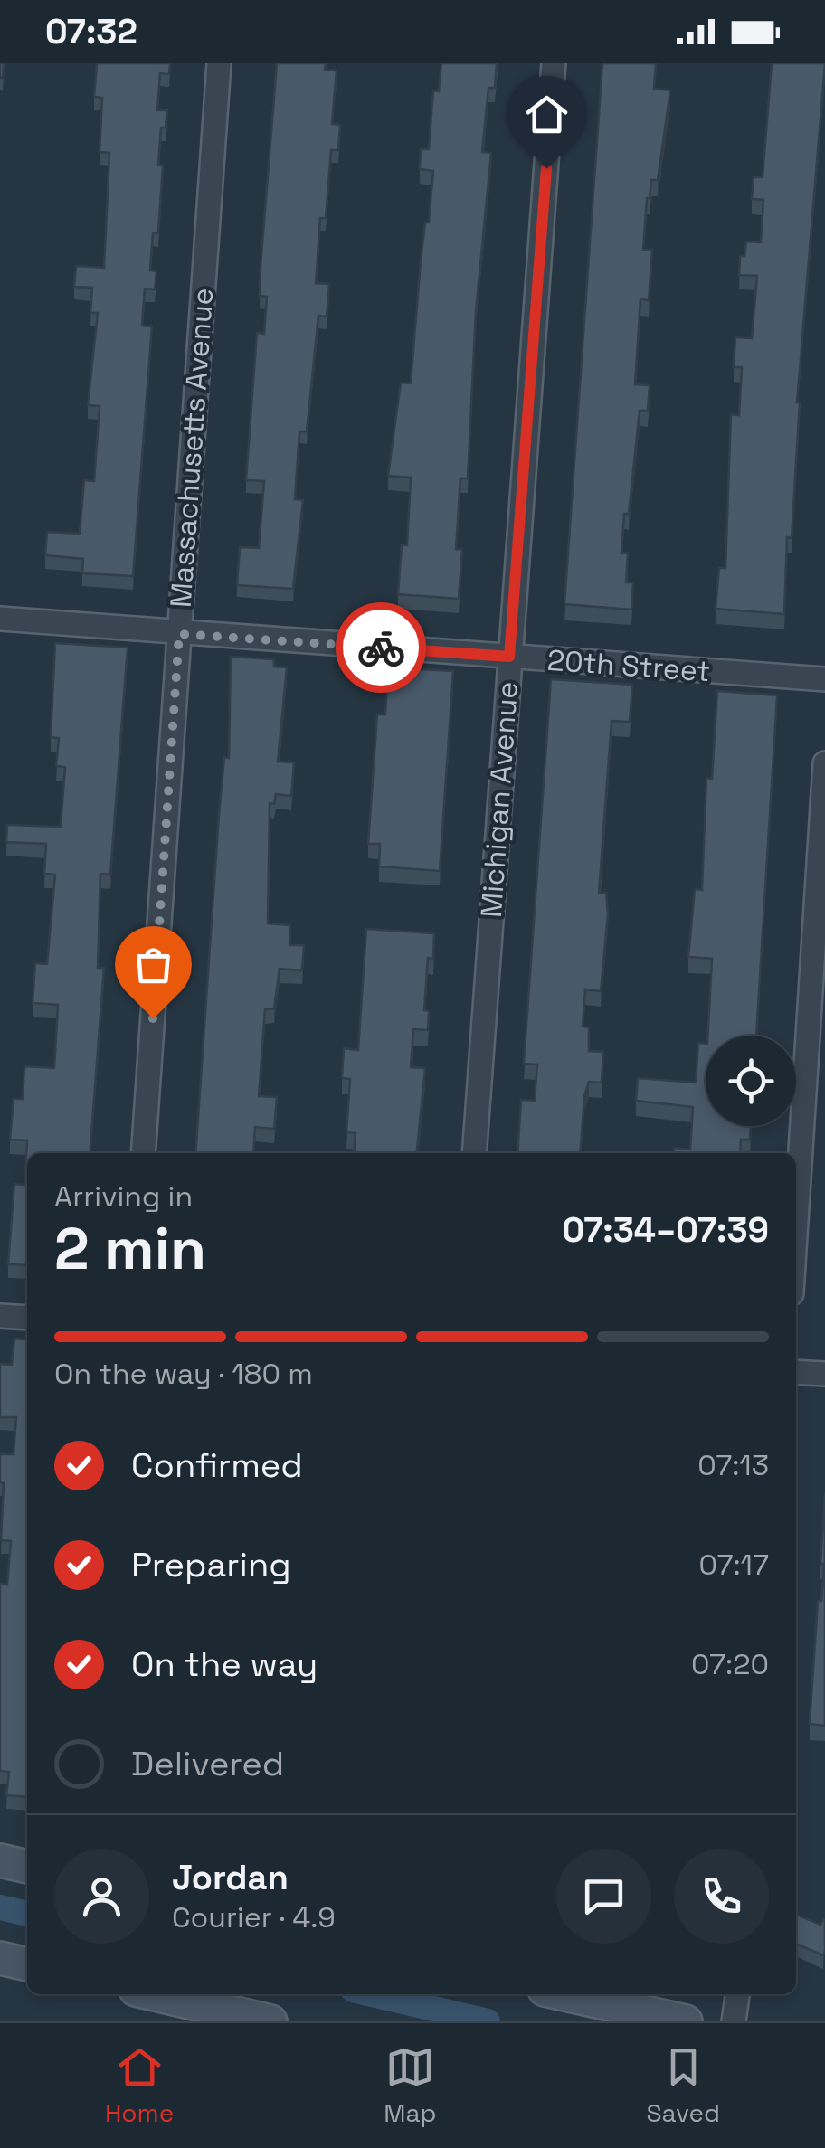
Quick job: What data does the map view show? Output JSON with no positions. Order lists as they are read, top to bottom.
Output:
{
  "streets": {
    "street": ["Massachusetts Avenue", "20th Street", "Michigan Avenue"]
  },
  "crossings": [
    ["Massachusetts Avenue", "20th Street"],
    ["20th Street", "Michigan Avenue"]
  ],
  "page": {
    "status": "07:32",
    "heading": ["2 min", "Arriving in", "07:34–07:39"],
    "panel": ["Jordan", "Courier · 4.9"],
    "bar": "On the way · 180 m",
    "list": [
      ["Confirmed", "07:13"],
      ["Preparing", "07:17"],
      ["On the way", "07:20"],
      "Delivered"
    ],
    "tabs": ["Home", "Map", "Saved"]
  }
}
